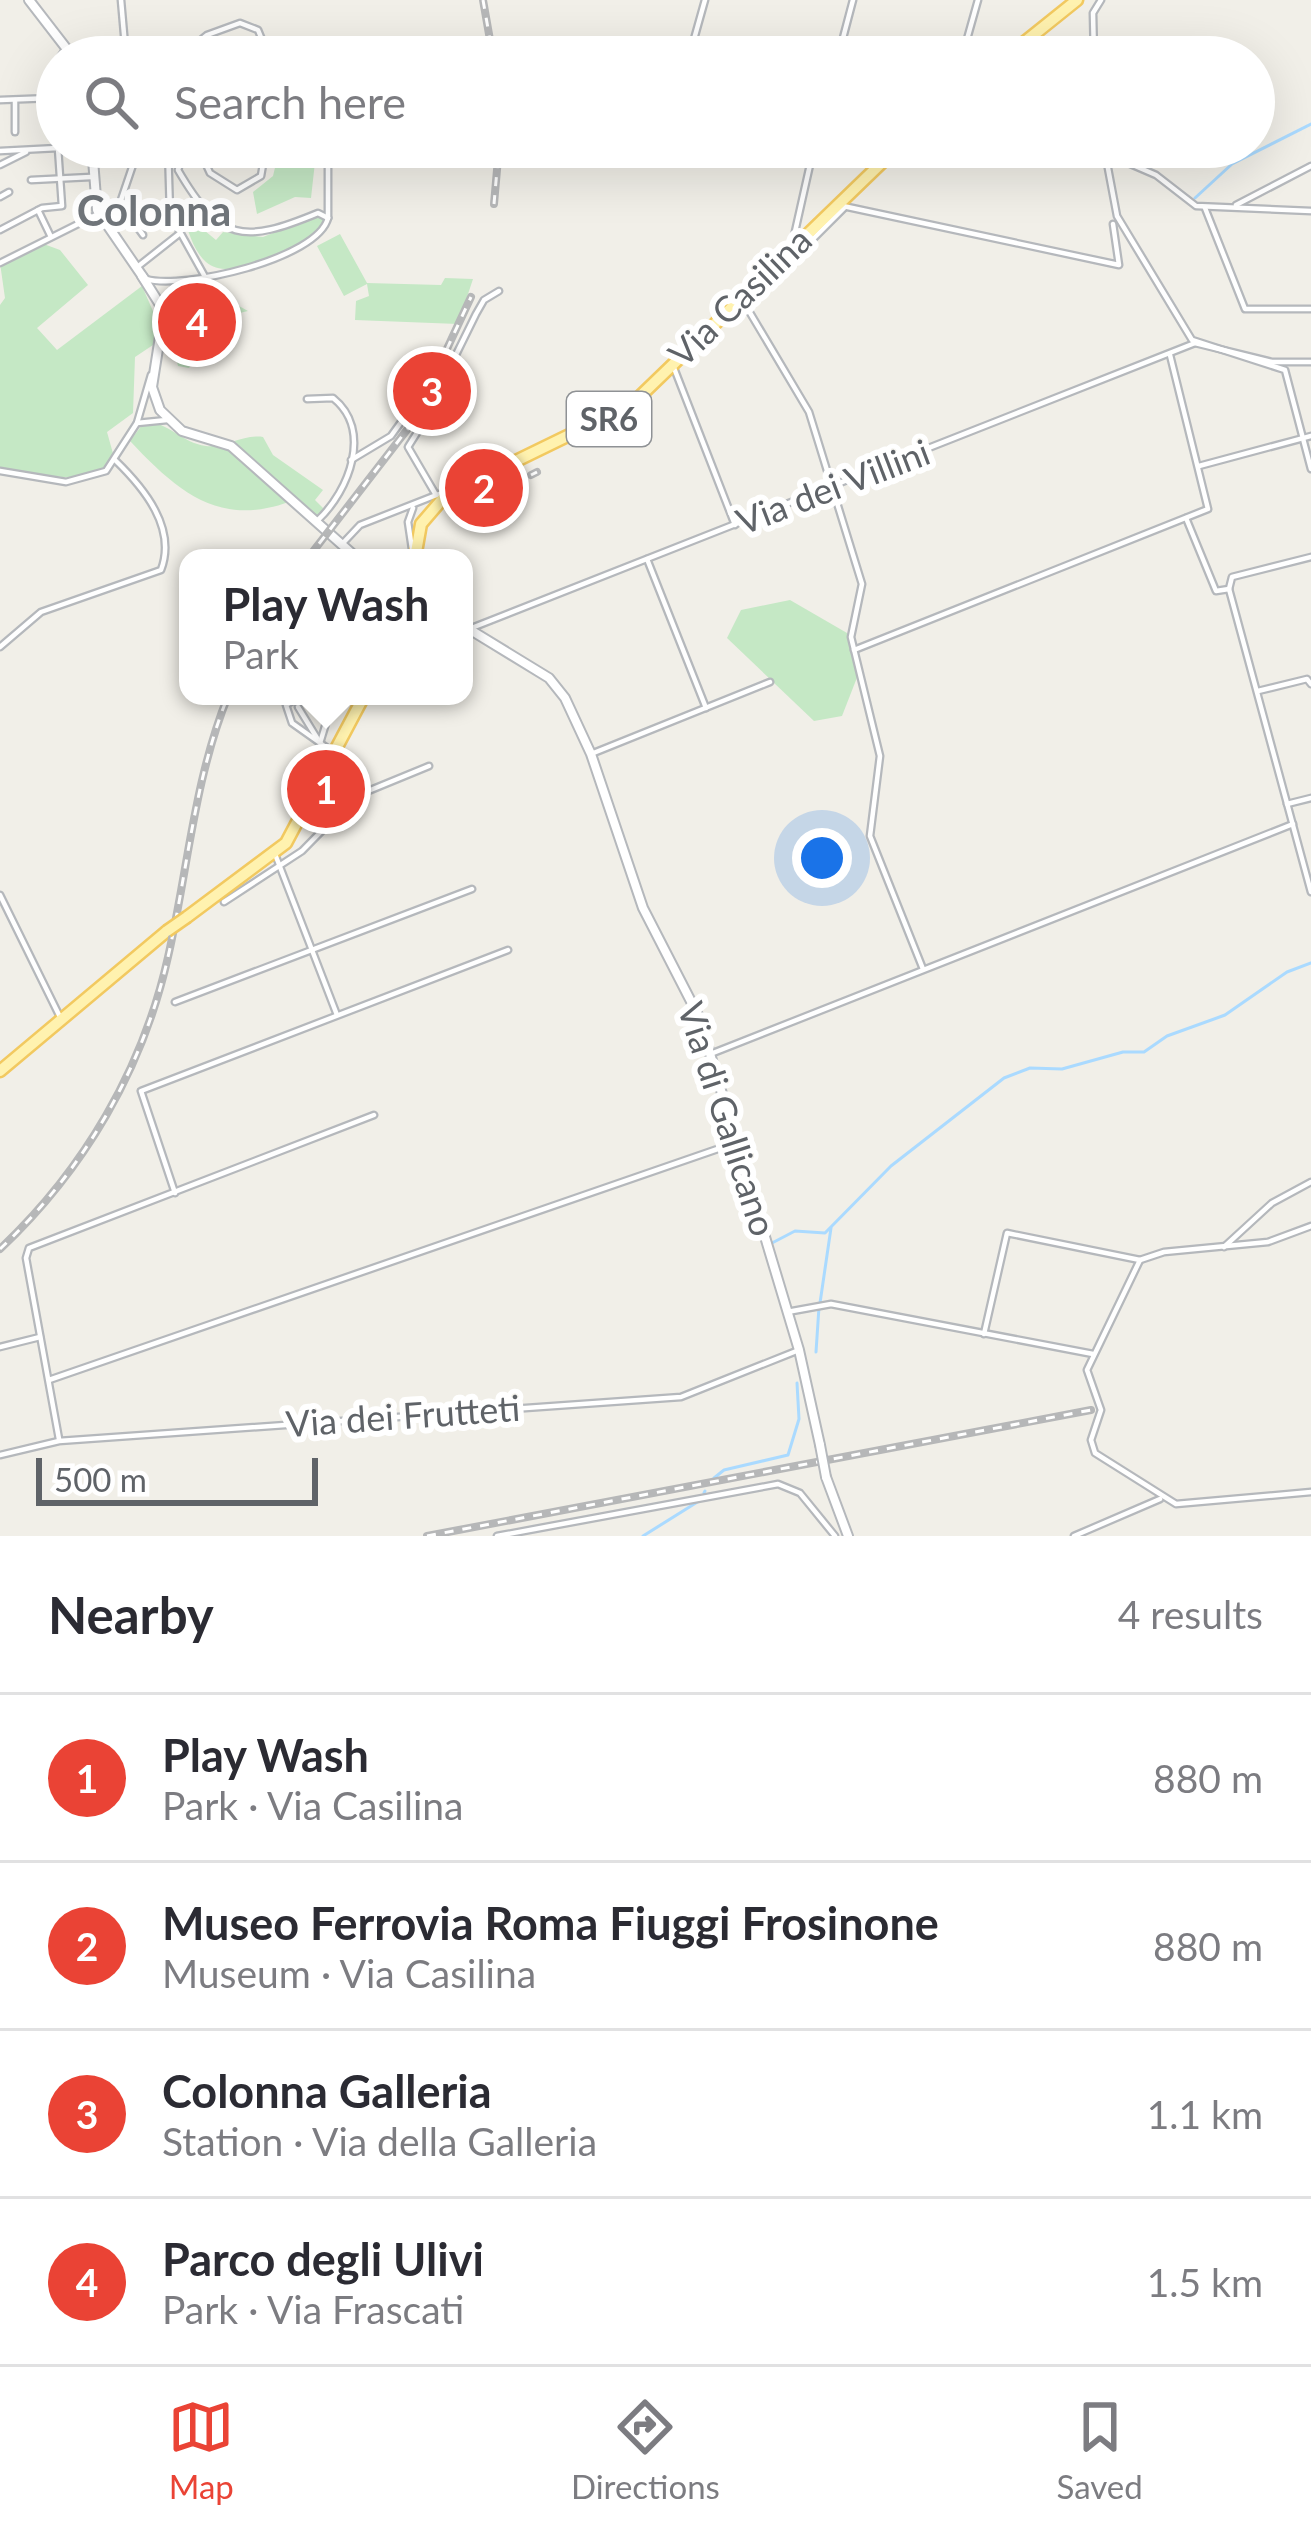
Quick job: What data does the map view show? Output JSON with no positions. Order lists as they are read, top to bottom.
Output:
{
  "streets": {
    "main road": ["Via Casilina", "SR6"],
    "street": ["Via dei Villini", "Via di Gallicano", "Via dei Frutteti"]
  },
  "crossings": [
    ["Via di Gallicano", "Via dei Frutteti"]
  ],
  "districts": ["Colonna"],
  "scale_bar": "500 m",
  "page": {
    "search": "Search here",
    "pins": [
      "4",
      "3",
      "2",
      "1"
    ],
    "popup": ["Play Wash", "Park"],
    "scale": "500 m",
    "heading": ["Nearby", "4 results"],
    "list": [
      {
        "mark": "1",
        "name": "Play Wash",
        "note": "Park · Via Casilina",
        "value": "880 m"
      },
      {
        "mark": "2",
        "name": "Museo Ferrovia Roma Fiuggi Frosinone",
        "note": "Museum · Via Casilina",
        "value": "880 m"
      },
      {
        "mark": "3",
        "name": "Colonna Galleria",
        "note": "Station · Via della Galleria",
        "value": "1.1 km"
      },
      {
        "mark": "4",
        "name": "Parco degli Ulivi",
        "note": "Park · Via Frascati",
        "value": "1.5 km"
      }
    ],
    "nav": ["Map", "Directions", "Saved"]
  }
}
